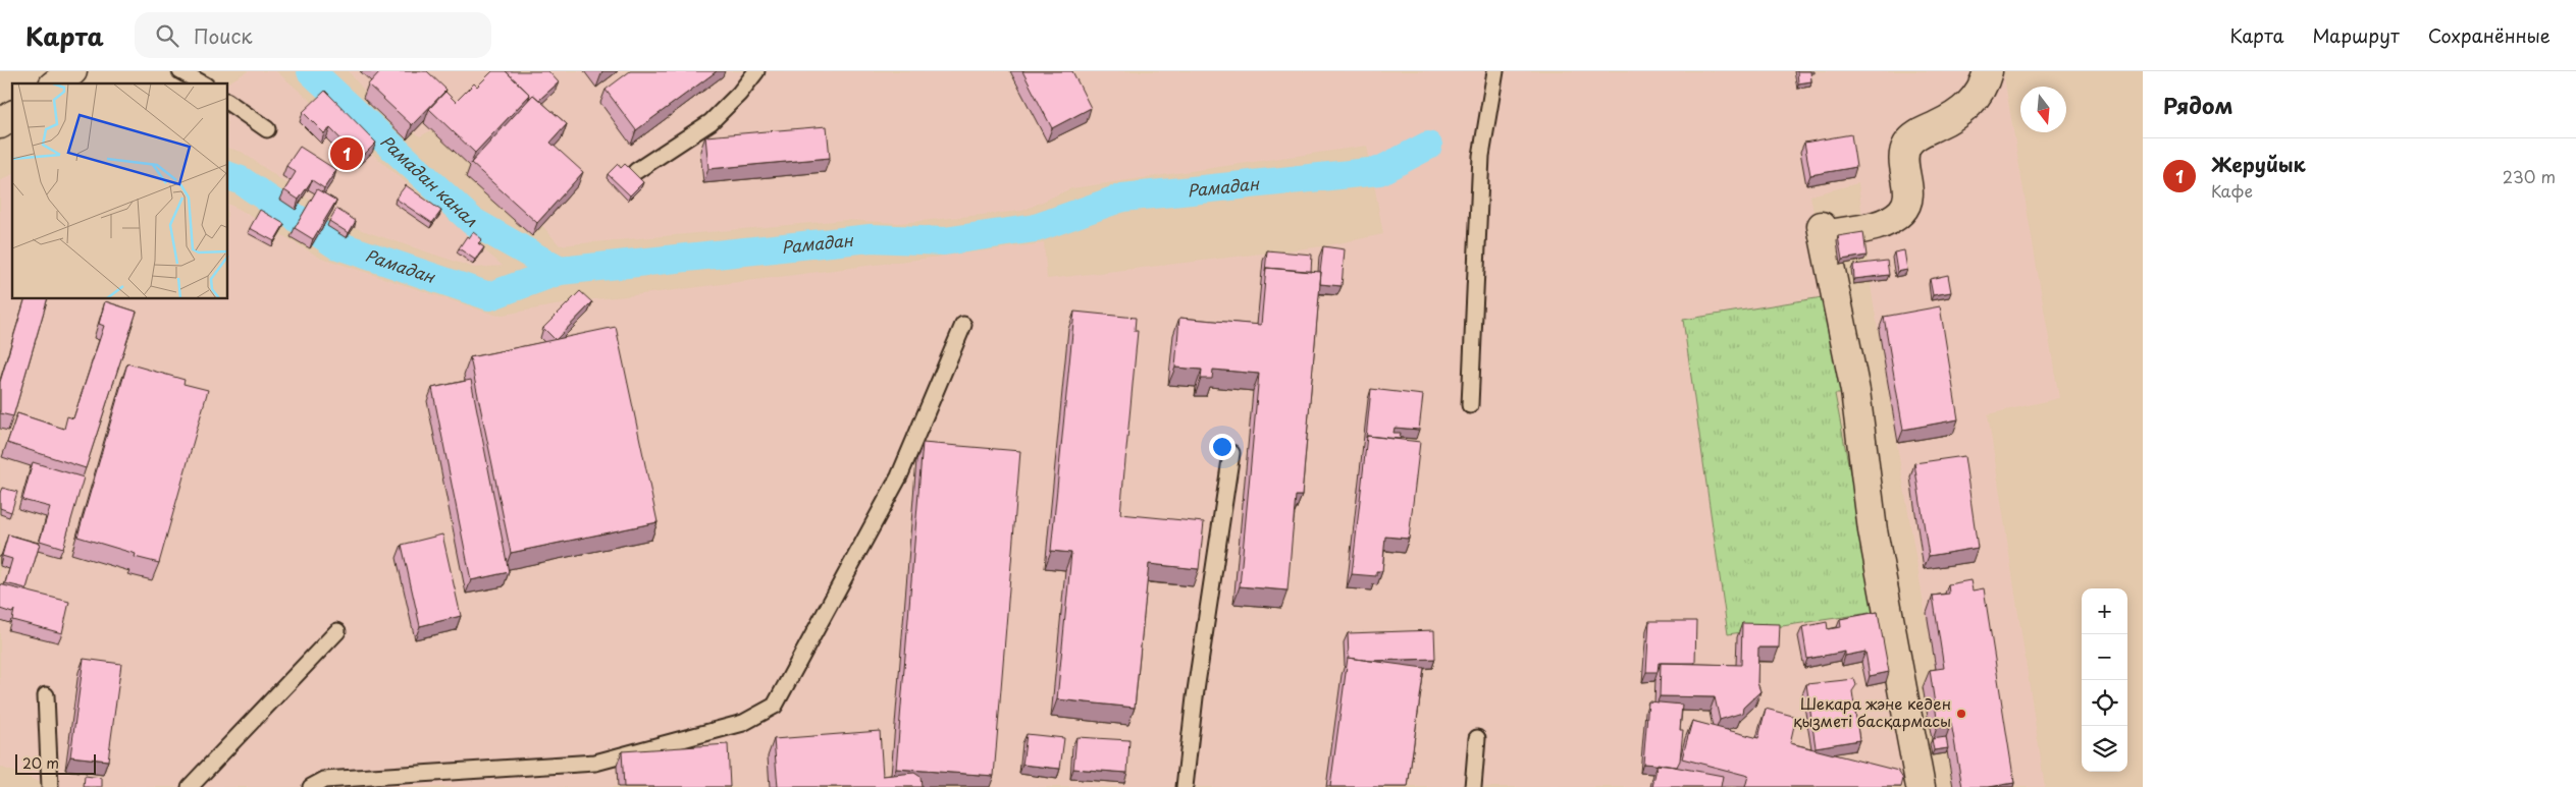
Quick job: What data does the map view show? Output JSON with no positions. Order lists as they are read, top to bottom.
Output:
{
  "water": ["Рамадан канал", "Рамадан"],
  "places": ["Шекара және кеден қызметі басқармасы"],
  "scale_bar": "20 m",
  "north": "bottom",
  "page": {
    "header": "Карта",
    "search": "Поиск",
    "nav": ["Карта", "Маршрут", "Сохранённые"],
    "heading": "Рядом",
    "pins": "1",
    "list": [
      {
        "mark": "1",
        "name": "Жеруйык",
        "note": "Кафе",
        "value": "230 m"
      }
    ],
    "map_buttons": ["+", "−"],
    "scale": "20 m"
  }
}
